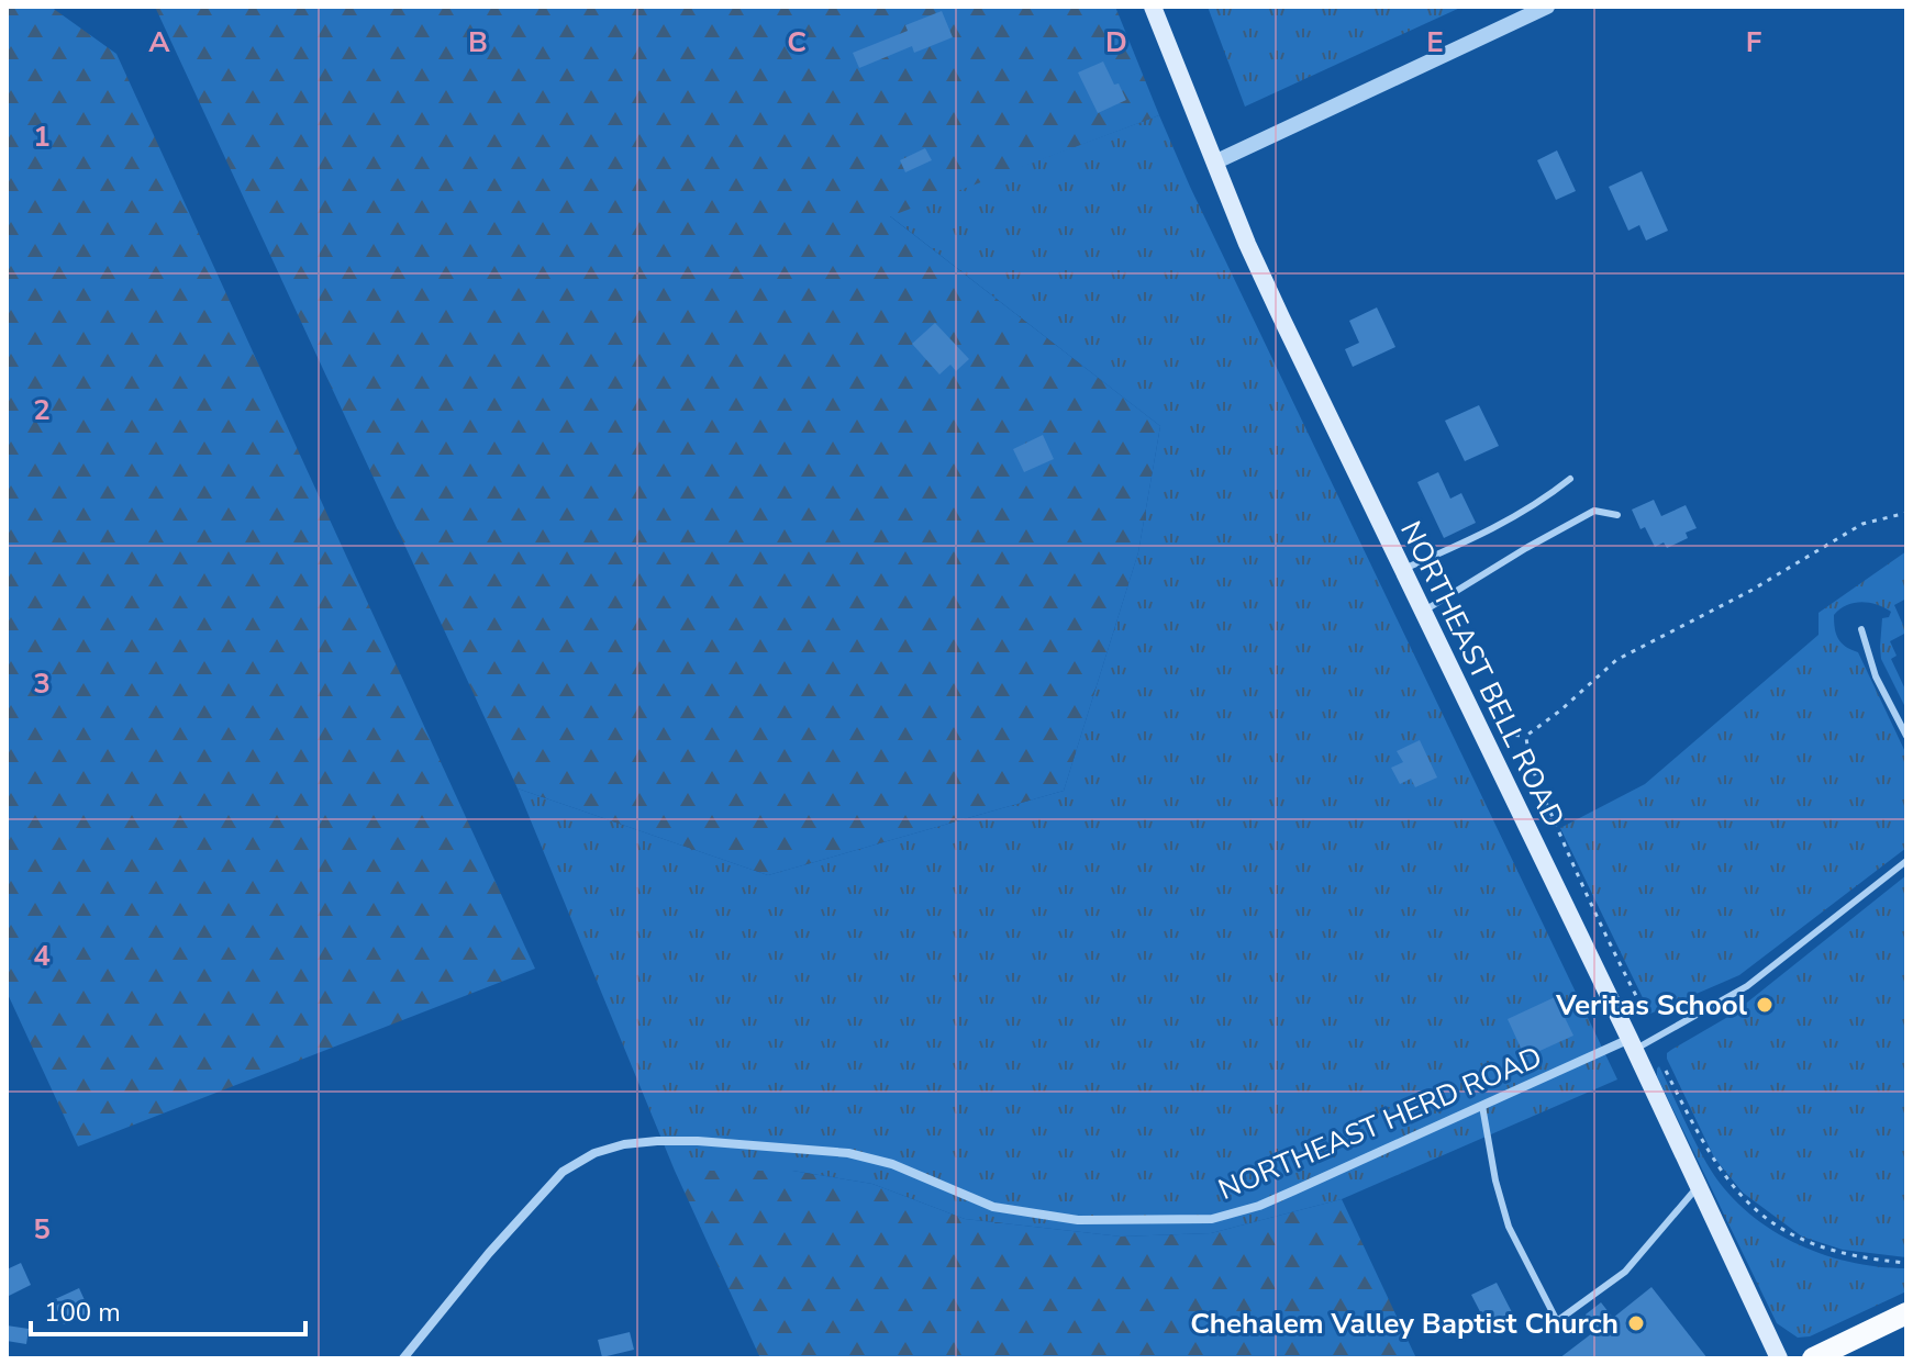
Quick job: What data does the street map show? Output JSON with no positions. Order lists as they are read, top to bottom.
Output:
{
  "streets": {
    "main road": ["NORTHEAST BELL ROAD"],
    "street": ["NORTHEAST HERD ROAD"]
  },
  "crossings": [
    ["NORTHEAST BELL ROAD", "NORTHEAST HERD ROAD"]
  ],
  "places": ["Veritas School", "Chehalem Valley Baptist Church"],
  "scale_bar": "100 m",
  "grid": {
    "columns": [
      "A",
      "B",
      "C",
      "D",
      "E",
      "F"
    ],
    "rows": [
      "1",
      "2",
      "3",
      "4",
      "5"
    ]
  }
}
